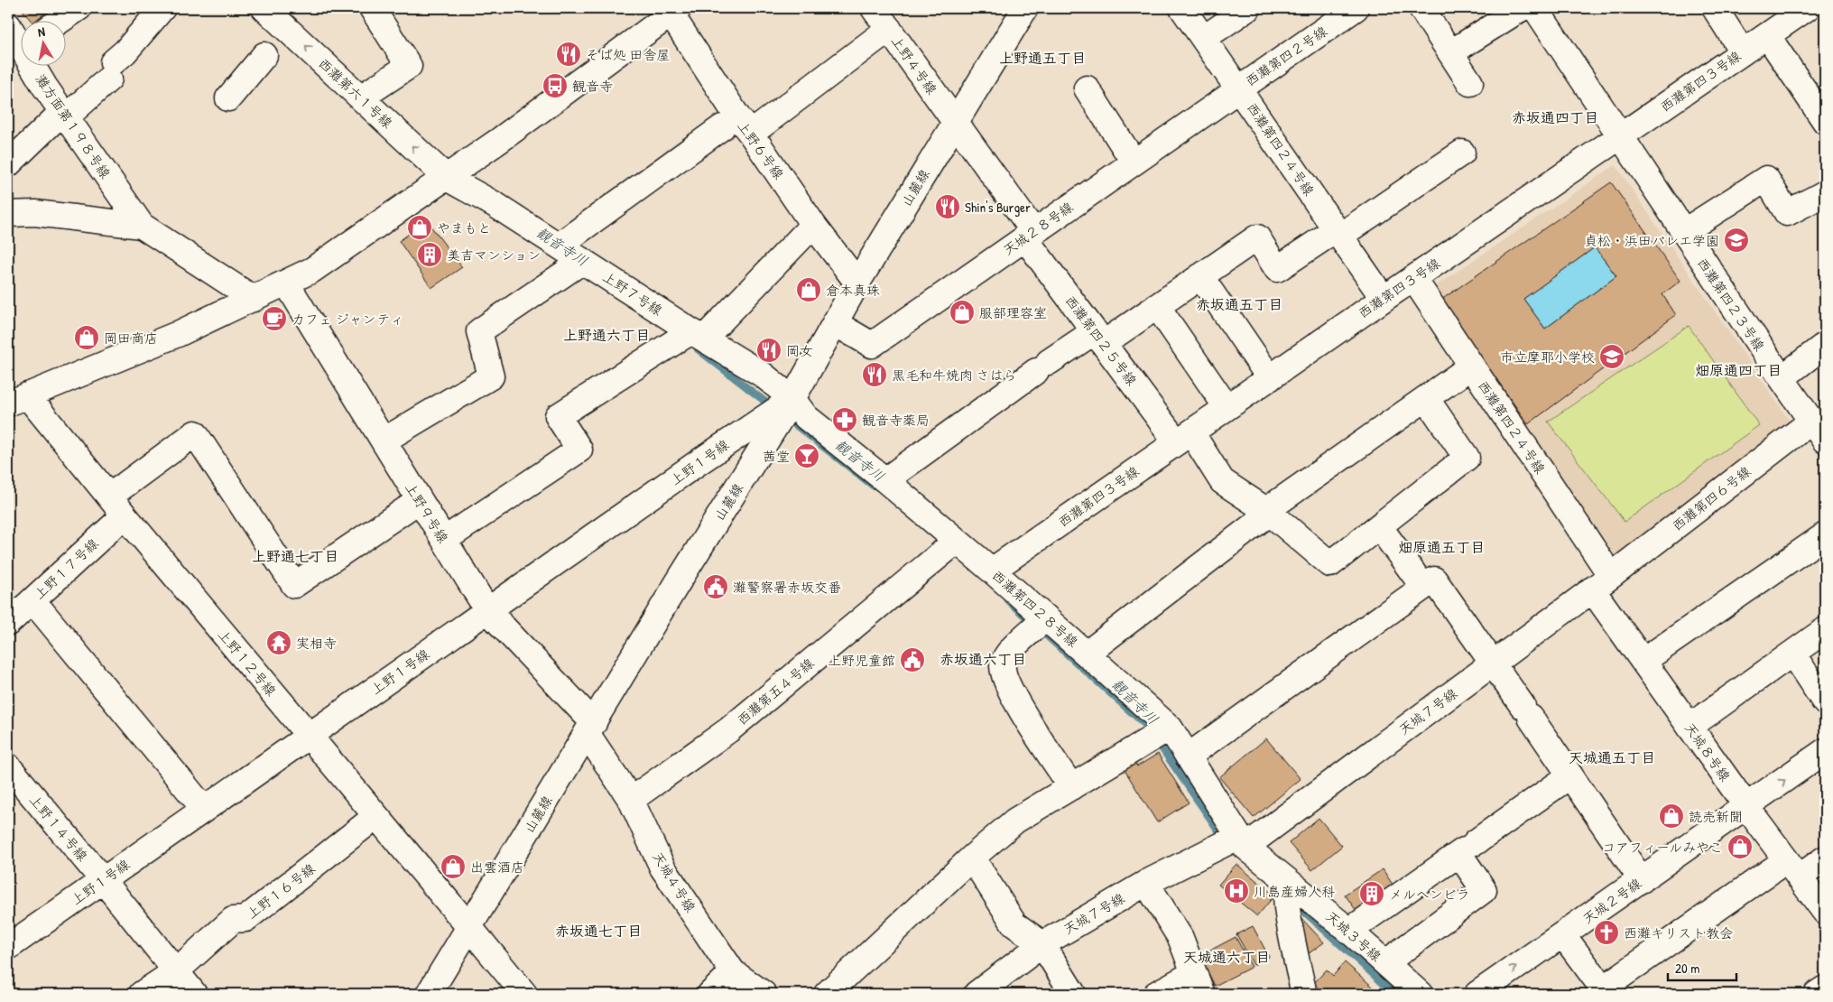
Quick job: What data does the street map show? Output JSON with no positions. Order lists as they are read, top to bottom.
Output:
{
  "streets": {
    "street": [
      "西灘第四２号線",
      "上野４号線",
      "西灘第四３号線",
      "西灘第六１号線",
      "灘方面第１９８号線",
      "西灘第四２４号線",
      "上野６号線",
      "山麓線",
      "天城２８号線",
      "上野７号線",
      "西灘第四２３号線",
      "西灘第四２５号線",
      "上野１号線",
      "西灘第四６号線",
      "上野９号線",
      "上野１７号線",
      "西灘第四２８号線",
      "上野１２号線",
      "西灘第五４号線",
      "天城７号線",
      "天城８号線",
      "上野１４号線",
      "天城４号線",
      "上野１６号線",
      "天城２号線",
      "天城３号線"
    ]
  },
  "crossings": [
    ["西灘第四２号線", "西灘第四２４号線"],
    ["西灘第四２号線", "天城２８号線"],
    ["上野４号線", "山麓線"],
    ["上野４号線", "天城２８号線"],
    ["上野４号線", "西灘第四２５号線"],
    ["西灘第四３号線", "西灘第四２４号線"],
    ["西灘第四３号線", "西灘第四２３号線"],
    ["西灘第四３号線", "西灘第四２５号線"],
    ["西灘第四３号線", "西灘第四２８号線"],
    ["西灘第六１号線", "上野７号線"],
    ["西灘第四２４号線", "天城２８号線"],
    ["西灘第四２４号線", "西灘第四６号線"],
    ["西灘第四２４号線", "天城７号線"],
    ["西灘第四２４号線", "天城８号線"],
    ["上野６号線", "山麓線"],
    ["山麓線", "天城２８号線"],
    ["山麓線", "上野７号線"],
    ["山麓線", "上野１号線"],
    ["山麓線", "上野９号線"],
    ["山麓線", "西灘第四２８号線"],
    ["山麓線", "上野１２号線"],
    ["山麓線", "天城４号線"],
    ["天城２８号線", "西灘第四２５号線"],
    ["上野７号線", "上野１号線"],
    ["上野７号線", "西灘第四２８号線"],
    ["西灘第四２３号線", "西灘第四６号線"],
    ["上野１号線", "上野９号線"],
    ["上野１号線", "西灘第四２８号線"],
    ["上野１号線", "上野１２号線"],
    ["上野１号線", "上野１４号線"],
    ["西灘第四６号線", "天城７号線"],
    ["西灘第四６号線", "天城８号線"],
    ["上野９号線", "天城４号線"],
    ["上野１７号線", "上野１２号線"],
    ["西灘第四２８号線", "西灘第五４号線"],
    ["西灘第四２８号線", "天城７号線"],
    ["西灘第四２８号線", "天城３号線"],
    ["上野１２号線", "上野１６号線"],
    ["西灘第五４号線", "天城４号線"],
    ["天城７号線", "天城８号線"],
    ["天城７号線", "天城３号線"],
    ["天城８号線", "天城２号線"],
    ["上野１４号線", "上野１６号線"]
  ],
  "one_way": ["西灘第六１号線"],
  "districts": [
    "上野通五丁目",
    "赤坂通四丁目",
    "赤坂通五丁目",
    "上野通六丁目",
    "畑原通四丁目",
    "畑原通五丁目",
    "上野通七丁目",
    "赤坂通六丁目",
    "天城通五丁目",
    "赤坂通七丁目",
    "天城通六丁目"
  ],
  "water": ["観音寺川"],
  "places": {
    "restaurant": [
      "そば処 田舎屋",
      "Shin's Burger",
      "岡女",
      "黒毛和牛焼肉 さはら"
    ],
    "bus stop": ["観音寺"],
    "shop": [
      "やまもと",
      "倉本真珠",
      "服部理容室",
      "岡田商店",
      "読売新聞",
      "コアフィールみやこ",
      "出雲酒店"
    ],
    "school or university": ["貞松・浜田バレエ学園", "市立摩耶小学校"],
    "building": ["美吉マンション", "メルヘンビラ"],
    "cafe": ["カフェ ジャンティ"],
    "pharmacy": ["観音寺薬局"],
    "bar": ["茜堂"],
    "public building": ["灘警察署赤坂交番", "上野児童館"],
    "temple": ["実相寺"],
    "hospital": ["川島産婦人科"],
    "church": ["西灘キリスト教会"]
  },
  "scale_bar": "20 m",
  "north": "top"
}
